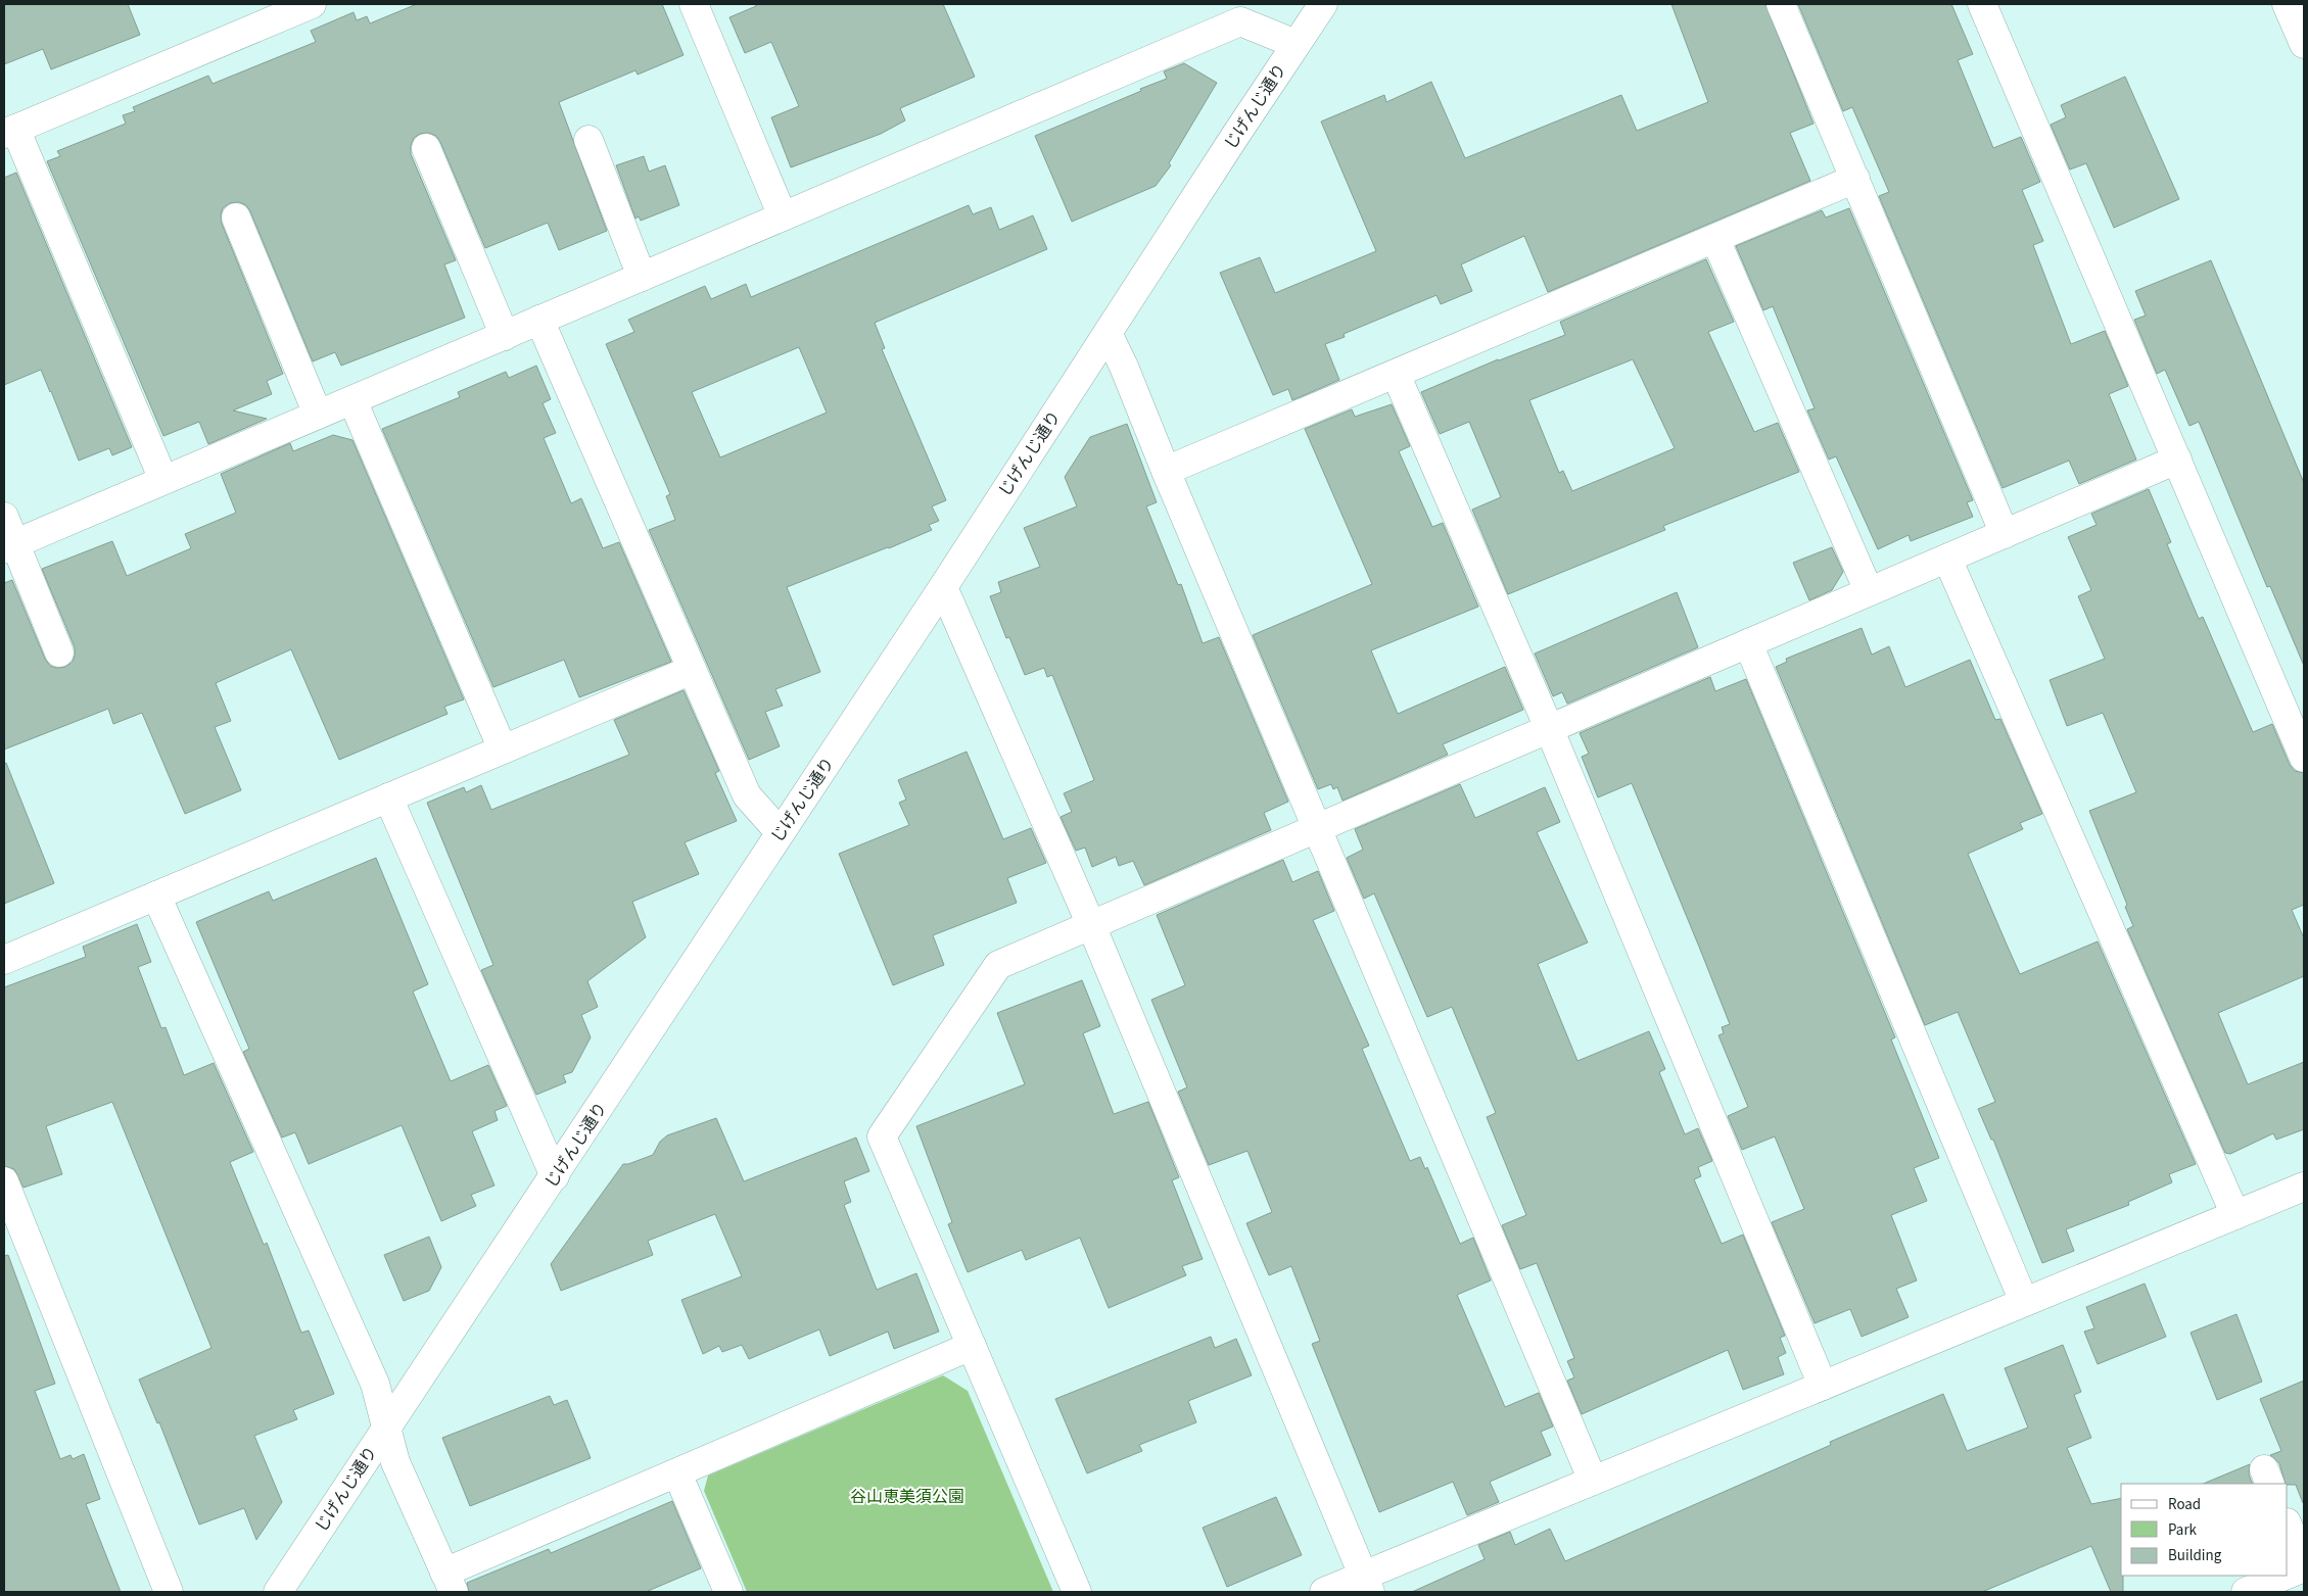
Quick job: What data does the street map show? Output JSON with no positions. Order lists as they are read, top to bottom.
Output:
{
  "streets": {
    "street": ["じげんじ通り"]
  },
  "parks": ["谷山恵美須公園"],
  "legend": ["Road", "Park", "Building"]
}
